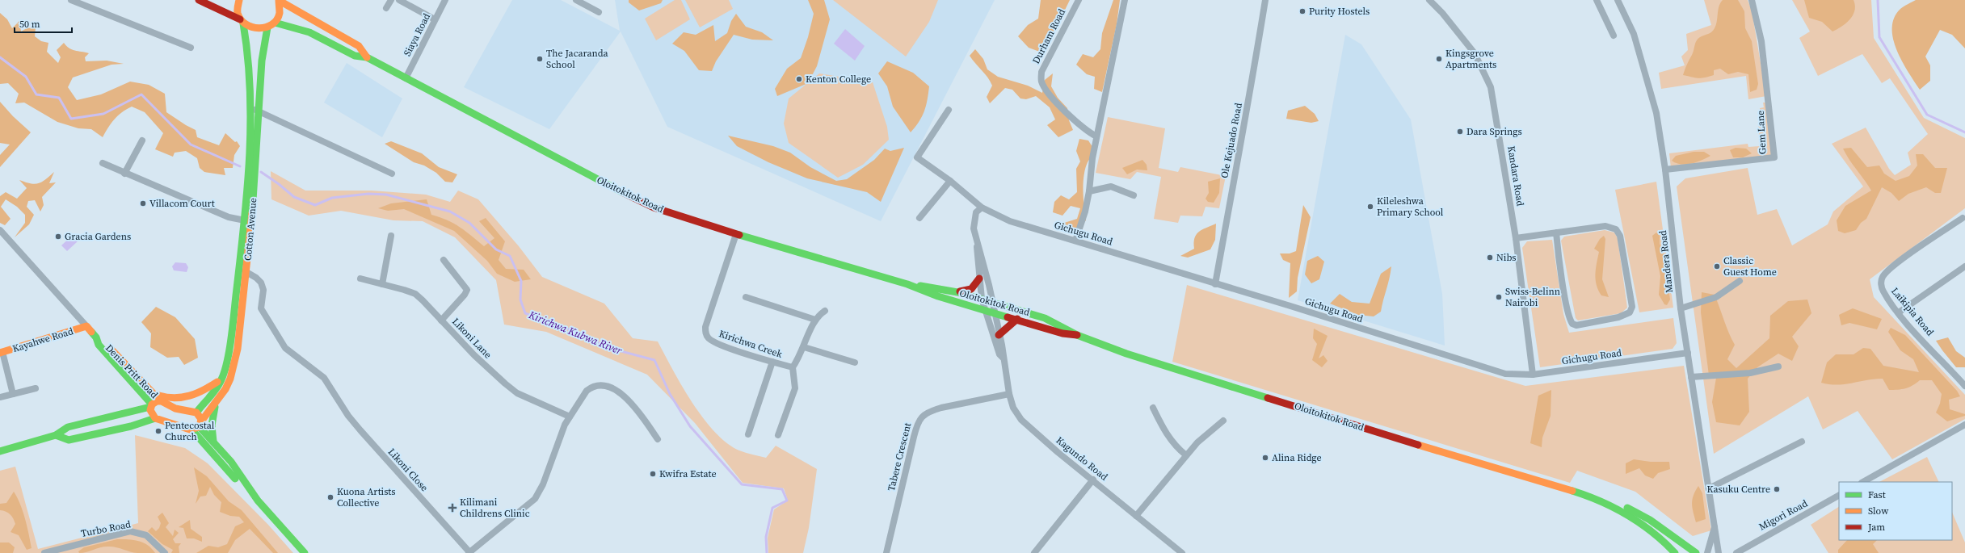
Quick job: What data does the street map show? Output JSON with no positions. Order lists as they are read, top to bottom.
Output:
{
  "streets": {
    "main road": [
      "Oloitokitok Road",
      "Cotton Avenue",
      "Kayahwe Road",
      "Denis Pritt Road"
    ],
    "street": [
      "Siaya Road",
      "Durham Road",
      "Gem Lane",
      "Ole Kejuado Road",
      "Kandara Road",
      "Gichugu Road",
      "Mandera Road",
      "Laikipia Road",
      "Likoni Lane",
      "Kirichwa Creek",
      "Tabere Crescent",
      "Kagundo Road",
      "Likoni Close",
      "Migori Road",
      "Turbo Road"
    ]
  },
  "crossings": [
    ["Siaya Road", "Oloitokitok Road"],
    ["Gem Lane", "Mandera Road"],
    ["Ole Kejuado Road", "Gichugu Road"],
    ["Kandara Road", "Gichugu Road"],
    ["Oloitokitok Road", "Kirichwa Creek"],
    ["Oloitokitok Road", "Kagundo Road"],
    ["Cotton Avenue", "Likoni Close"],
    ["Gichugu Road", "Mandera Road"],
    ["Tabere Crescent", "Kagundo Road"]
  ],
  "water": ["Kirichwa Kubwa River"],
  "places": {
    "other": [
      "Purity Hostels",
      "The Jacaranda School",
      "Kingsgrove Apartments",
      "Kenton College",
      "Dara Springs",
      "Villacom Court",
      "Kileleshwa Primary School",
      "Gracia Gardens",
      "Nibs",
      "Classic Guest Home",
      "Swiss-Belinn Nairobi",
      "Pentecostal Church",
      "Alina Ridge",
      "Kwifra Estate",
      "Kasuku Centre",
      "Kuona Artists Collective"
    ],
    "health": ["Kilimani Childrens Clinic"]
  },
  "legend": ["Fast", "Slow", "Jam"],
  "scale_bar": "50 m"
}
